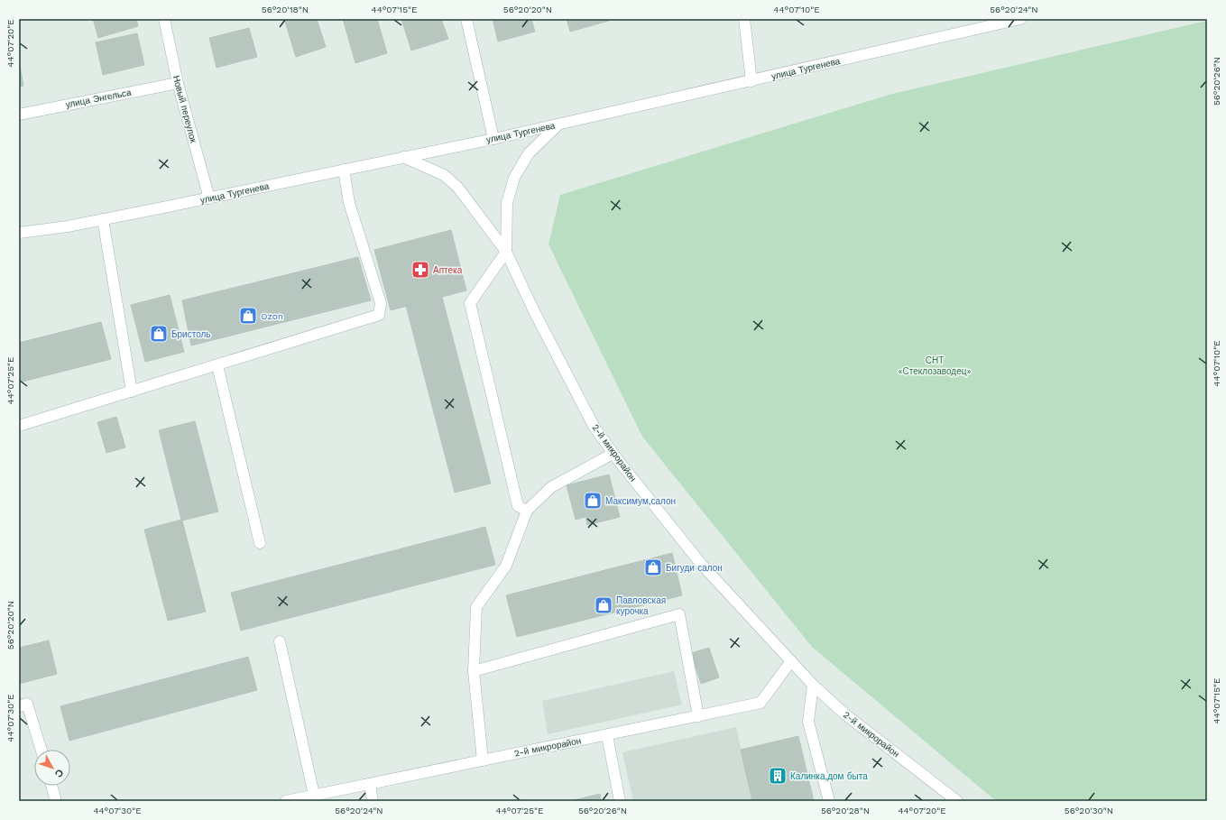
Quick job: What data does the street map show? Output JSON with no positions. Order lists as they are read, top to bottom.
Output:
{
  "streets": {
    "street": [
      "улица Тургенева",
      "улица Энгельса",
      "Новый переулок",
      "2-й микрорайон"
    ]
  },
  "crossings": [
    ["улица Тургенева", "Новый переулок"],
    ["улица Энгельса", "Новый переулок"]
  ],
  "parks": ["СНТ «Стеклозаводец»"],
  "places": {
    "pharmacy": ["Аптека"],
    "shop": [
      "Ozon",
      "Бристоль",
      "Максимум,салон",
      "Бигуди салон",
      "Павловская курочка"
    ],
    "building": ["Калинка,дом быта"]
  },
  "north": "bottom right",
  "coordinates": [
    "56°20'18\"N",
    "44°07'15\"E",
    "56°20'20\"N",
    "44°07'10\"E",
    "56°20'24\"N",
    "44°07'20\"E",
    "56°20'26\"N",
    "44°07'25\"E",
    "44°07'30\"E",
    "56°20'28\"N",
    "56°20'30\"N"
  ]
}
